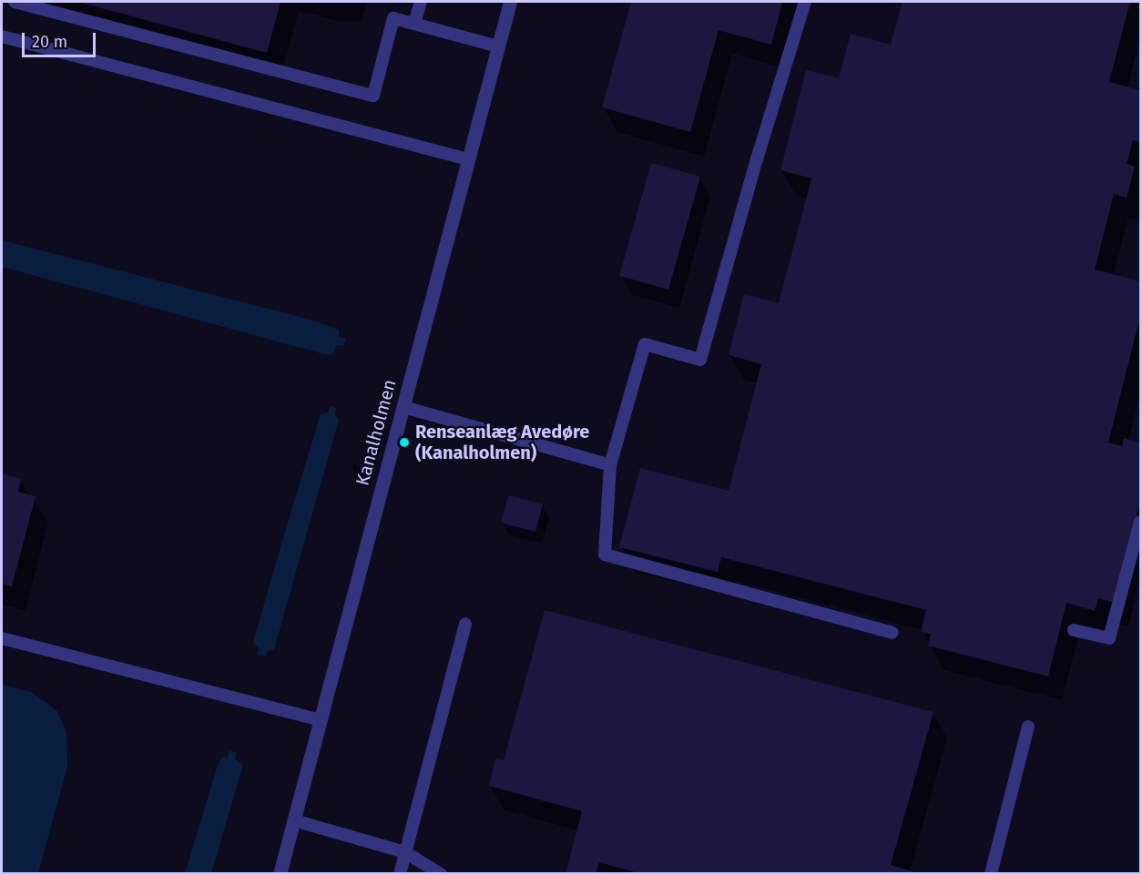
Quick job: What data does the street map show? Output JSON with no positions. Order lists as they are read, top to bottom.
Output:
{
  "streets": {
    "street": ["Kanalholmen"]
  },
  "places": ["Renseanlæg Avedøre (Kanalholmen)"],
  "scale_bar": "20 m"
}
